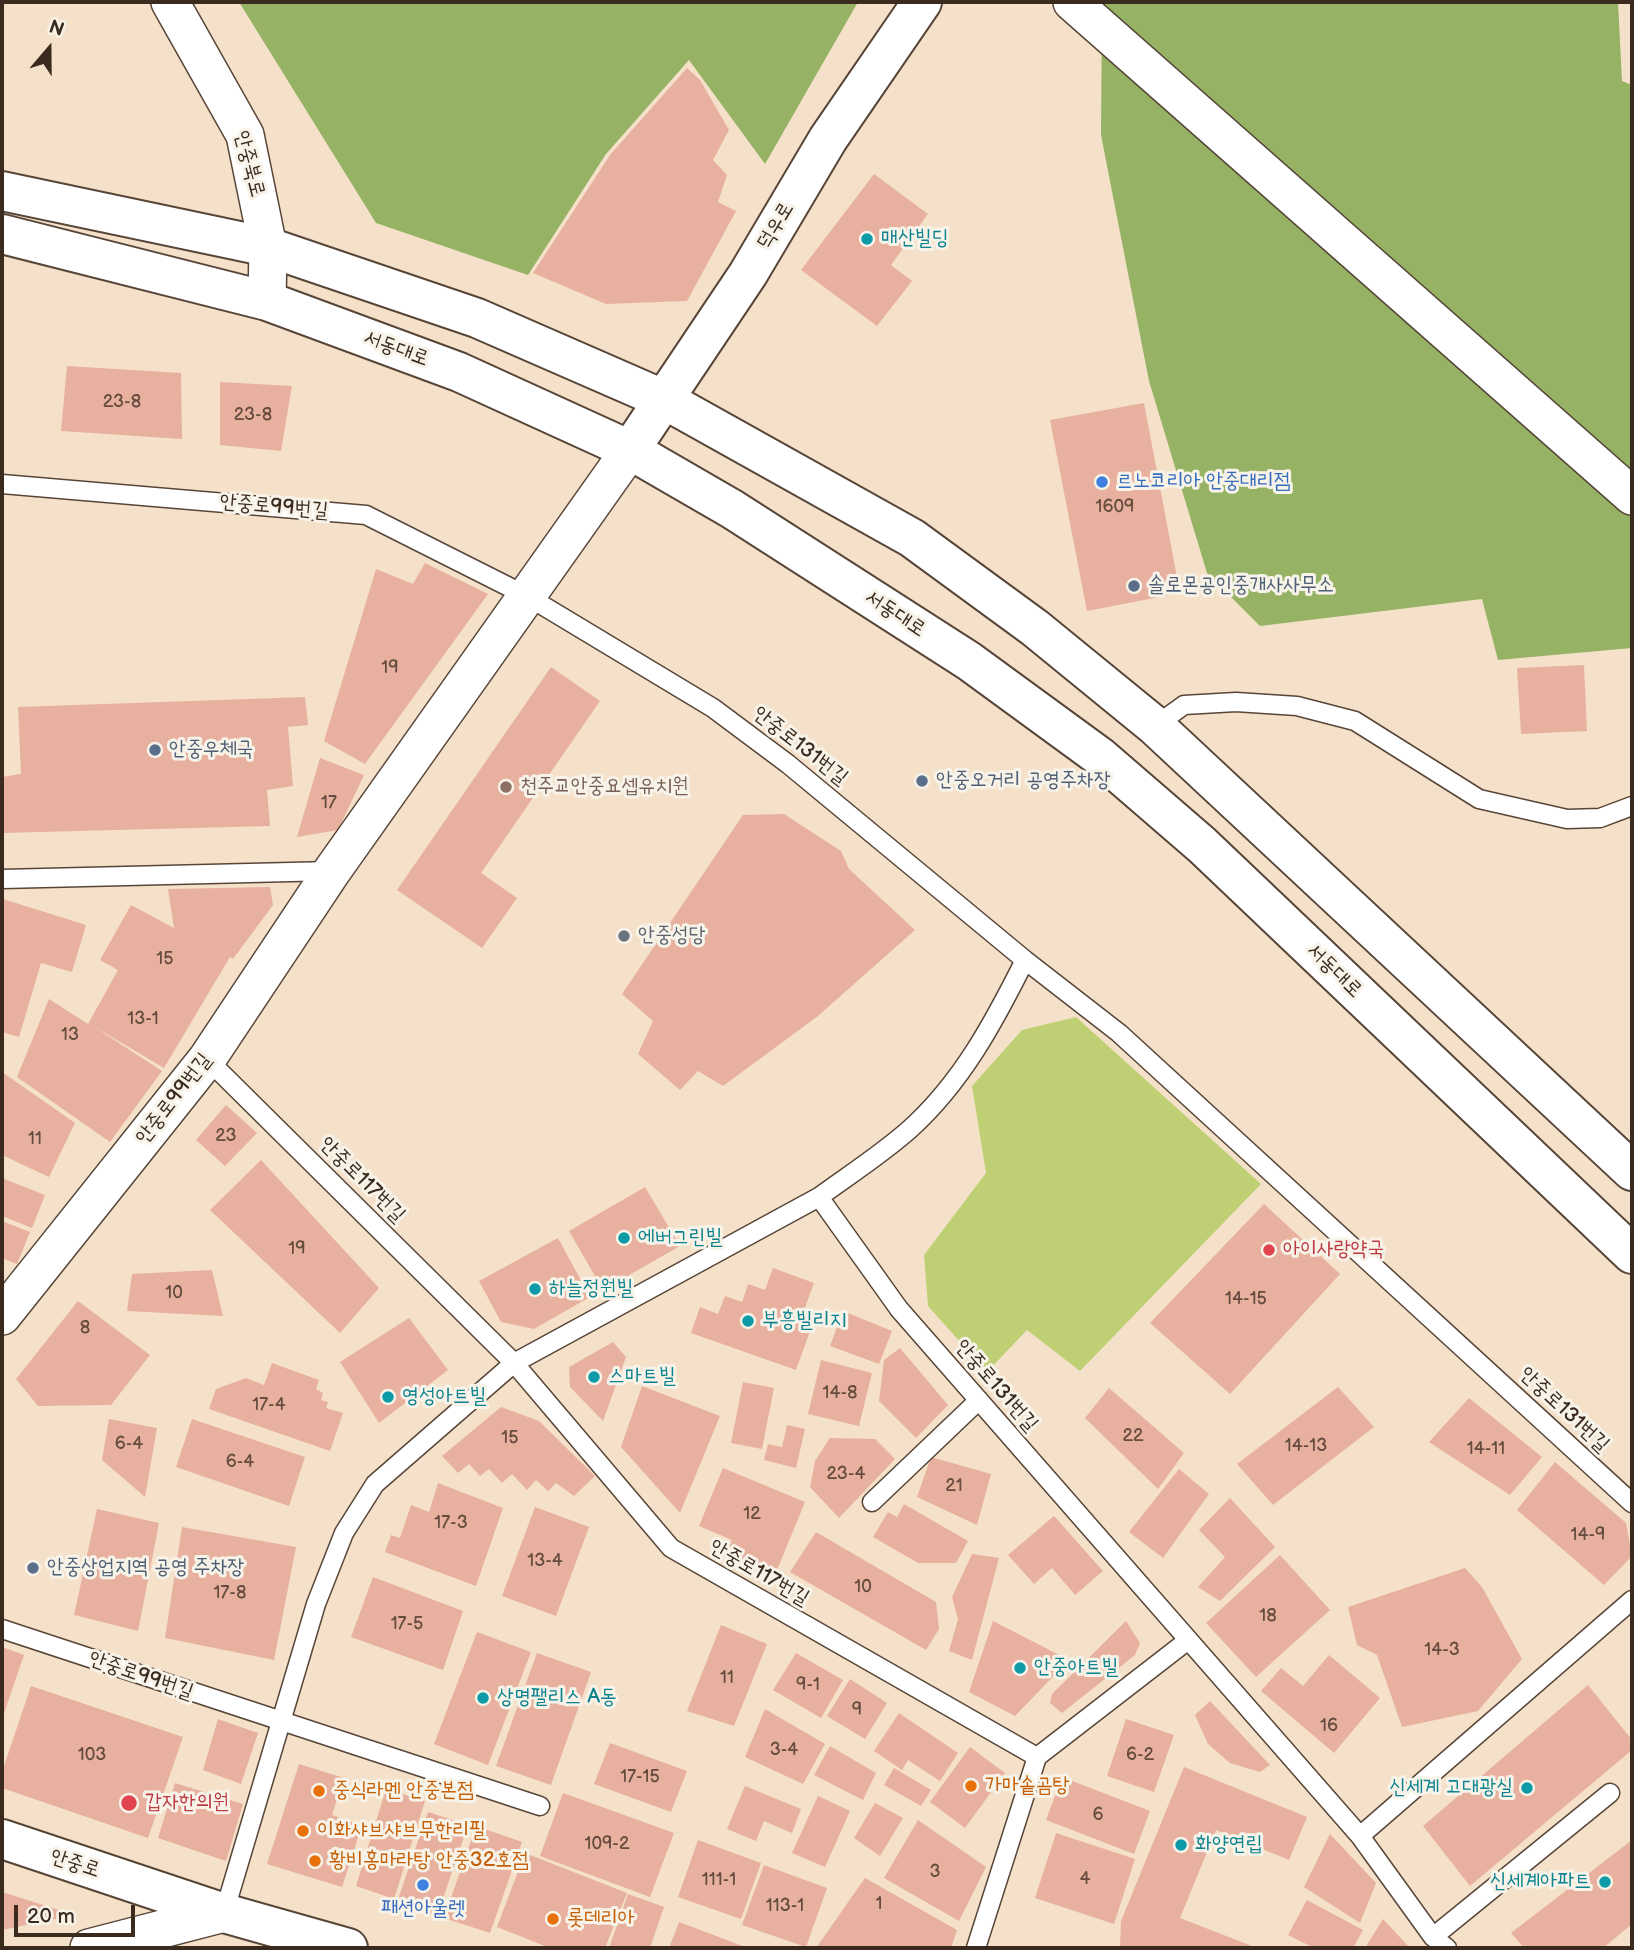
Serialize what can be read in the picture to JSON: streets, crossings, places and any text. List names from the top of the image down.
{
  "streets": {
    "main road": ["덕우로", "서동대로", "안중로"],
    "street": ["안중북로", "안중로99번길"],
    "lane": ["안중로131번길", "안중로117번길"]
  },
  "crossings": [
    ["안중북로", "서동대로"],
    ["덕우로", "서동대로"],
    ["덕우로", "안중로99번길"],
    ["서동대로", "안중로99번길"],
    ["안중로99번길", "안중로131번길"],
    ["안중로99번길", "안중로117번길"]
  ],
  "places": [
    "매산빌딩",
    "르노코리아 안중대리점",
    "솔로몬공인중개사사무소",
    "안중우체국",
    "안중오거리 공영주차장",
    "천주교안중요셉유치원",
    "안중성당",
    "에버그린빌",
    "아이사랑약국",
    "하늘정원빌",
    "부흥빌리지",
    "스마트빌",
    "영성아트빌",
    "안중상업지역 공영 주차장",
    "안중아트빌",
    "상명팰리스 A동",
    "가마솥곰탕",
    "신세계 고대광실",
    "중식라멘 안중본점",
    "갑자한의원",
    "이화샤브샤브무한리필",
    "화양연립",
    "황비홍마라탕 안중32호점",
    "신세계아파트",
    "패션아울렛",
    "롯데리아"
  ],
  "house_numbers": [
    "23-8",
    "23-8",
    "1609",
    "19",
    "17",
    "15",
    "13-1",
    "13",
    "23",
    "11",
    "19",
    "10",
    "14-15",
    "8",
    "14-8",
    "17-4",
    "22",
    "15",
    "6-4",
    "14-13",
    "14-11",
    "6-4",
    "23-4",
    "21",
    "12",
    "17-3",
    "14-9",
    "13-4",
    "10",
    "17-8",
    "18",
    "17-5",
    "14-3",
    "11",
    "9-1",
    "9",
    "16",
    "3-4",
    "103",
    "6-2",
    "17-15",
    "6",
    "109-2",
    "3",
    "4",
    "111-1",
    "1",
    "113-1"
  ],
  "scale_bar": "20 m",
  "north": "top"
}
